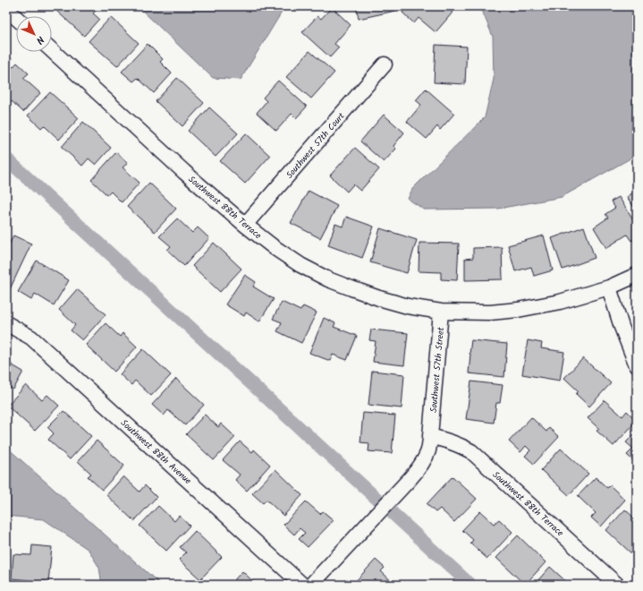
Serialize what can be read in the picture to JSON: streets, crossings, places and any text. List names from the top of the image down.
{
  "streets": {
    "street": [
      "Southwest 57th Court",
      "Southwest 88th Terrace",
      "Southwest 57th Street",
      "Southwest 88th Avenue"
    ]
  },
  "crossings": [
    ["Southwest 57th Court", "Southwest 88th Terrace"],
    ["Southwest 88th Terrace", "Southwest 57th Street"]
  ],
  "north": "bottom right"
}
